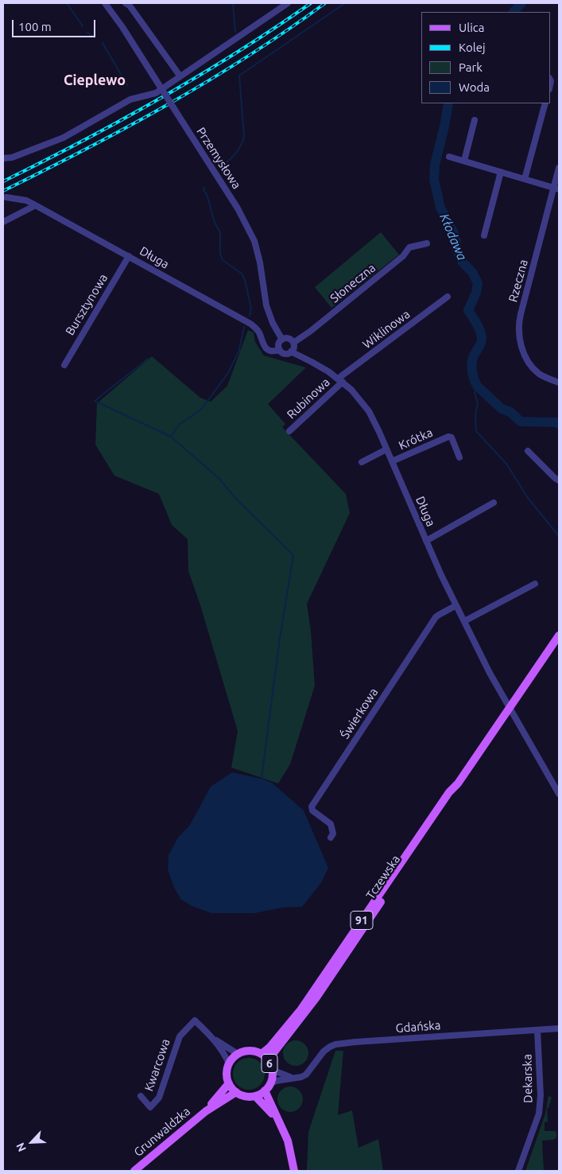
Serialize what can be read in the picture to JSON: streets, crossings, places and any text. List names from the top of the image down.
{
  "streets": {
    "main road": [
      "Tczewska",
      "91",
      "6",
      "Grunwaldzka"
    ],
    "street": [
      "Przemysłowa",
      "Długa",
      "Rzeczna",
      "Słoneczna",
      "Bursztynowa",
      "Wiklinowa",
      "Rubinowa",
      "Krótka",
      "Świerkowa",
      "Gdańska",
      "Kwarcowa",
      "Dekarska"
    ]
  },
  "crossings": [
    ["Przemysłowa", "Długa"],
    ["Przemysłowa", "Słoneczna"],
    ["Długa", "Słoneczna"],
    ["Długa", "Bursztynowa"],
    ["Długa", "Wiklinowa"],
    ["Długa", "Rubinowa"],
    ["Długa", "Krótka"],
    ["Długa", "Świerkowa"],
    ["Długa", "Tczewska"],
    ["Wiklinowa", "Rubinowa"],
    ["Tczewska", "Gdańska"],
    ["Tczewska", "6"],
    ["Tczewska", "Kwarcowa"],
    ["Tczewska", "Grunwaldzka"],
    ["Gdańska", "6"],
    ["Gdańska", "Kwarcowa"],
    ["Gdańska", "Dekarska"],
    ["Gdańska", "Grunwaldzka"],
    ["6", "Kwarcowa"],
    ["6", "Grunwaldzka"],
    ["Kwarcowa", "Grunwaldzka"]
  ],
  "districts": ["Cieplewo"],
  "water": ["Kłodawa"],
  "legend": [
    "Ulica",
    "Kolej",
    "Park",
    "Woda"
  ],
  "scale_bar": "100 m",
  "north": "bottom left"
}
